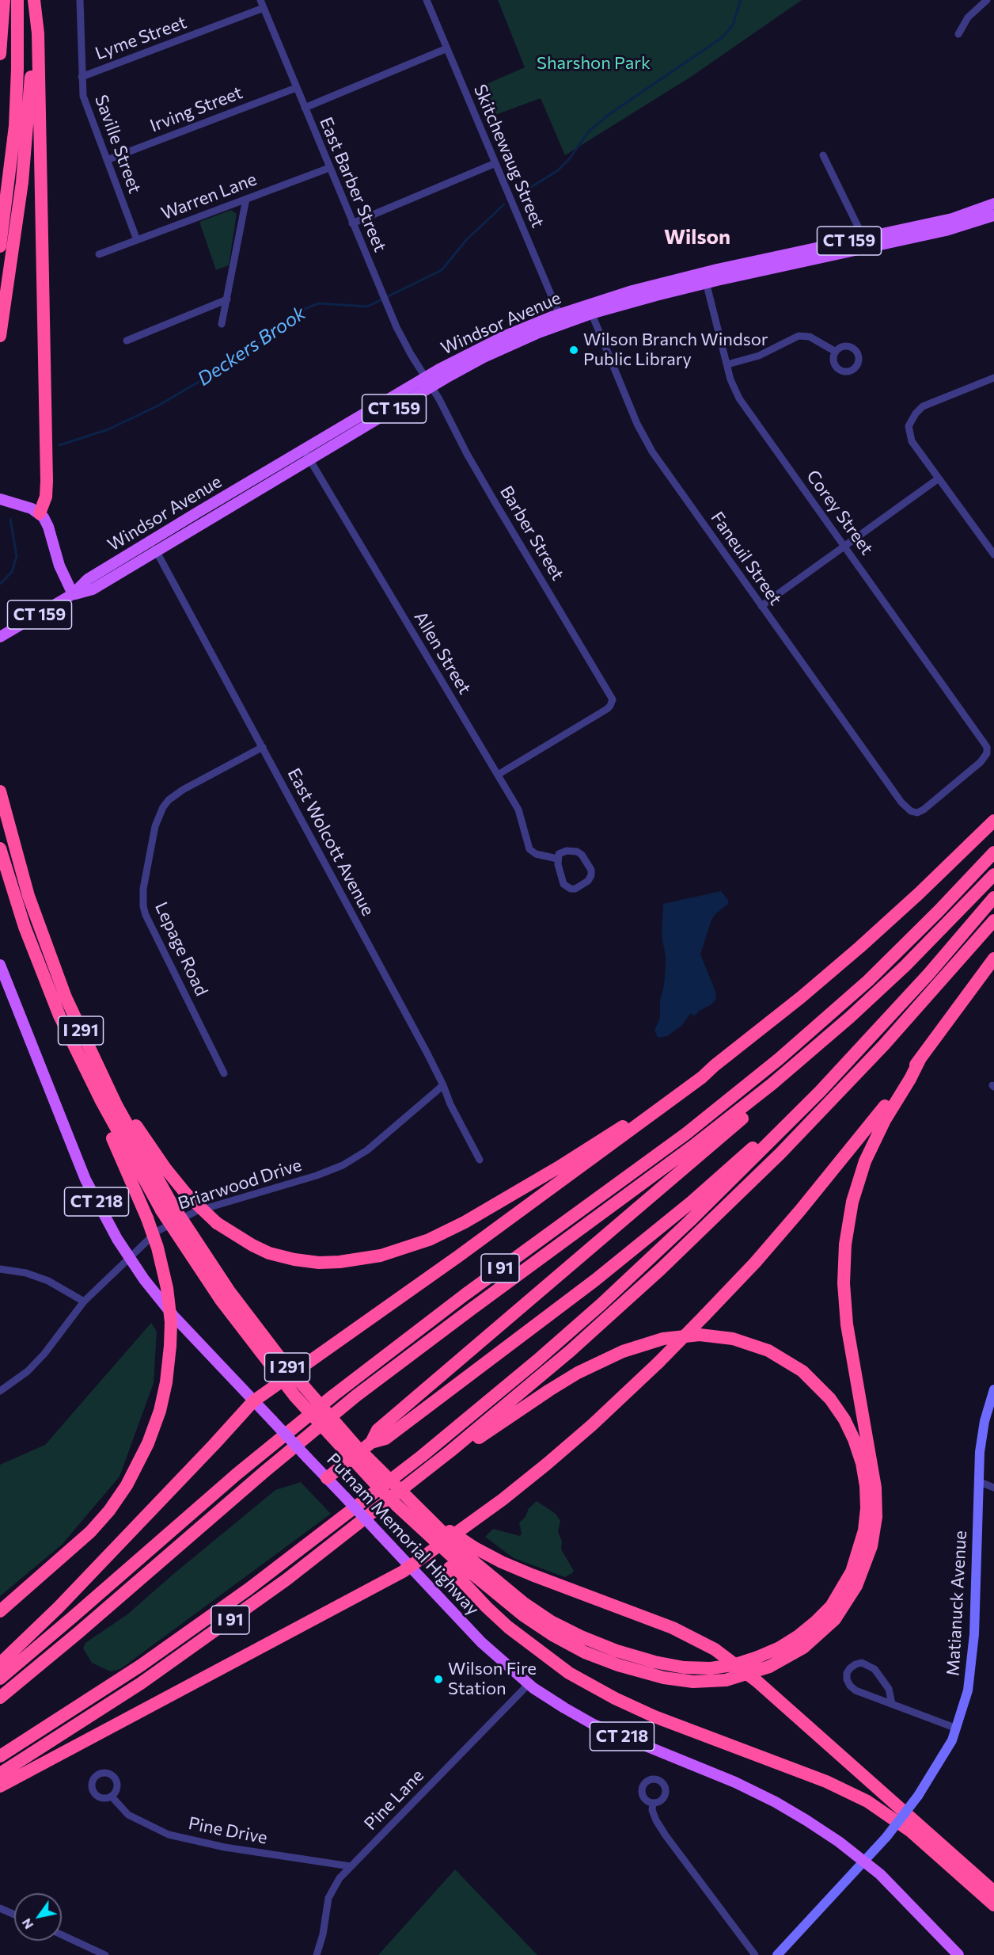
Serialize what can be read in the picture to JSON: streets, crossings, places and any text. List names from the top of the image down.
{
  "streets": {
    "highway": ["I 291", "I 91"],
    "main road": [
      "CT 159",
      "Windsor Avenue",
      "CT 218",
      "Putnam Memorial Highway"
    ],
    "street": [
      "Lyme Street",
      "Irving Street",
      "Saville Street",
      "Skitchewaug Street",
      "East Barber Street",
      "Warren Lane",
      "Corey Street",
      "Barber Street",
      "Faneuil Street",
      "Allen Street",
      "East Wolcott Avenue",
      "Lepage Road",
      "Briarwood Drive",
      "Matianuck Avenue",
      "Pine Lane",
      "Pine Drive"
    ]
  },
  "crossings": [
    ["Lyme Street", "Saville Street"],
    ["Lyme Street", "East Barber Street"],
    ["Irving Street", "Saville Street"],
    ["Irving Street", "East Barber Street"],
    ["Saville Street", "Warren Lane"],
    ["Skitchewaug Street", "Windsor Avenue"],
    ["East Barber Street", "Warren Lane"],
    ["East Barber Street", "Windsor Avenue"],
    ["East Barber Street", "Barber Street"],
    ["Windsor Avenue", "Corey Street"],
    ["Windsor Avenue", "Barber Street"],
    ["Windsor Avenue", "Faneuil Street"],
    ["Windsor Avenue", "Allen Street"],
    ["Windsor Avenue", "East Wolcott Avenue"],
    ["Corey Street", "Faneuil Street"],
    ["Barber Street", "Allen Street"],
    ["East Wolcott Avenue", "Lepage Road"],
    ["East Wolcott Avenue", "Briarwood Drive"],
    ["Briarwood Drive", "Putnam Memorial Highway"],
    ["Putnam Memorial Highway", "Matianuck Avenue"],
    ["Putnam Memorial Highway", "Pine Lane"],
    ["Pine Lane", "Pine Drive"]
  ],
  "districts": ["Wilson"],
  "water": ["Deckers Brook"],
  "parks": ["Sharshon Park"],
  "places": ["Wilson Branch Windsor Public Library", "Wilson Fire Station"],
  "north": "bottom left"
}
